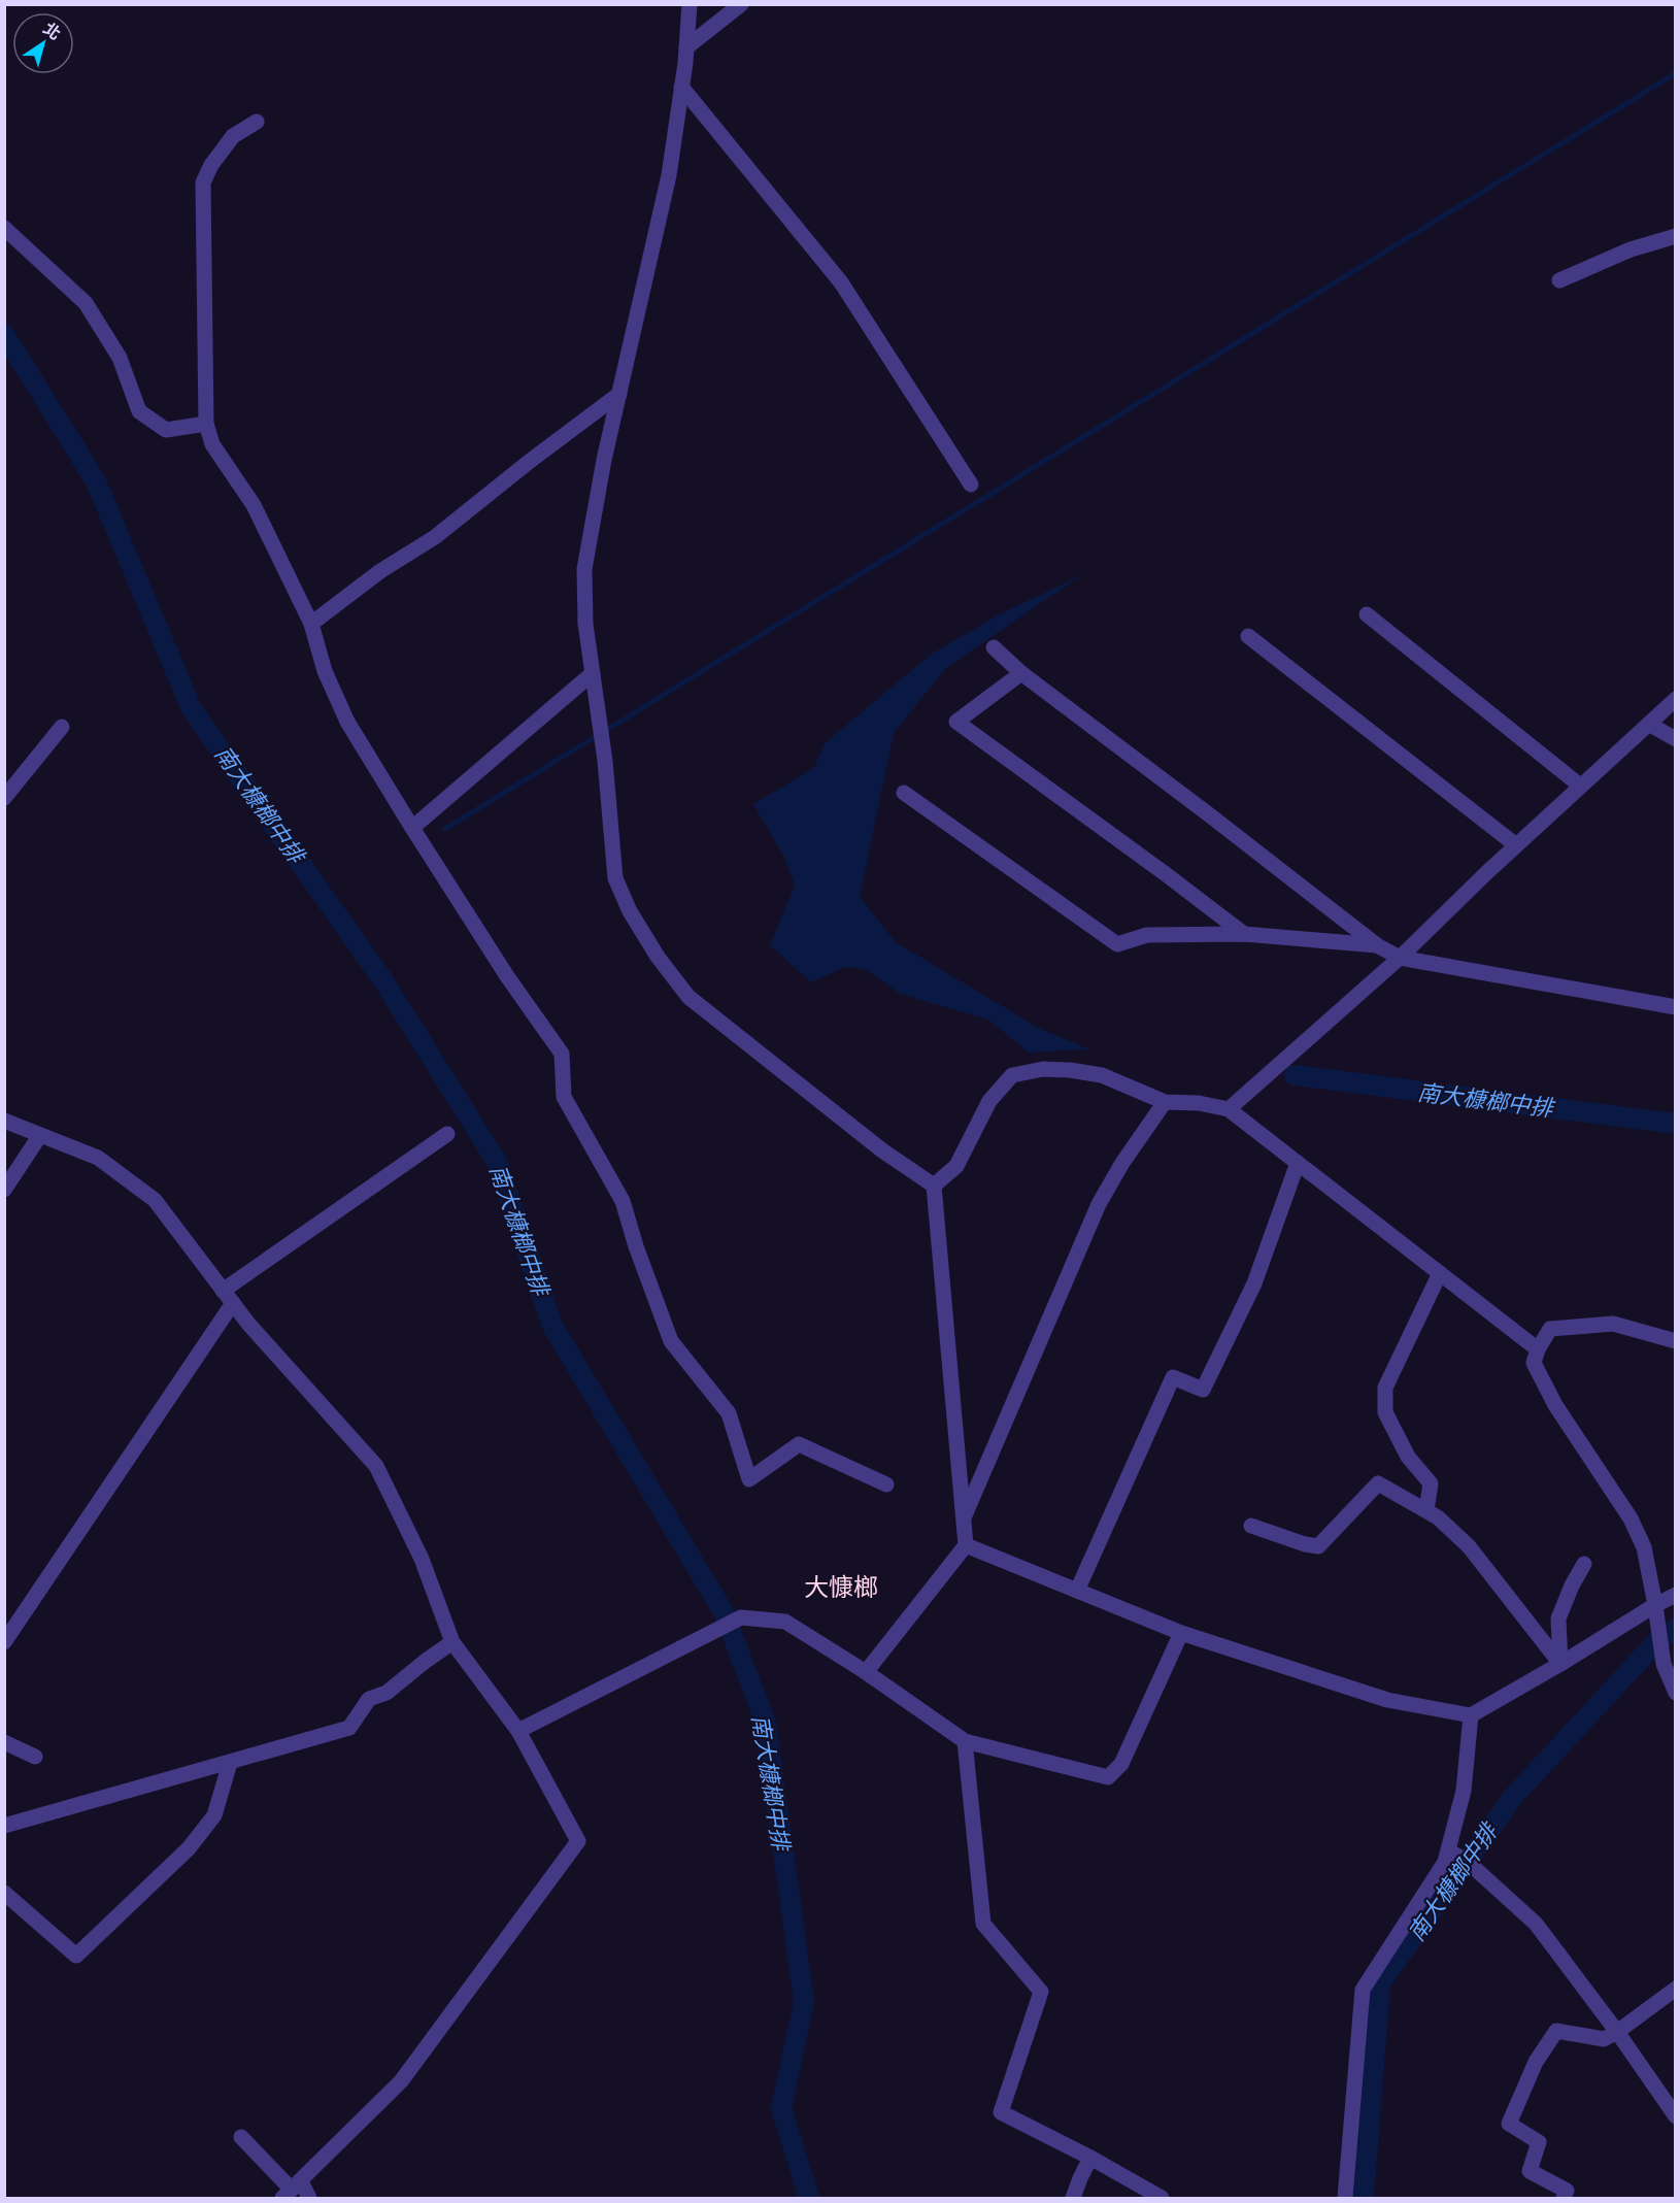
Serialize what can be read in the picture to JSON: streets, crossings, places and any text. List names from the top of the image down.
{
  "districts": ["大慷榔"],
  "water": ["南大槺榔中排"],
  "north": "top right"
}
